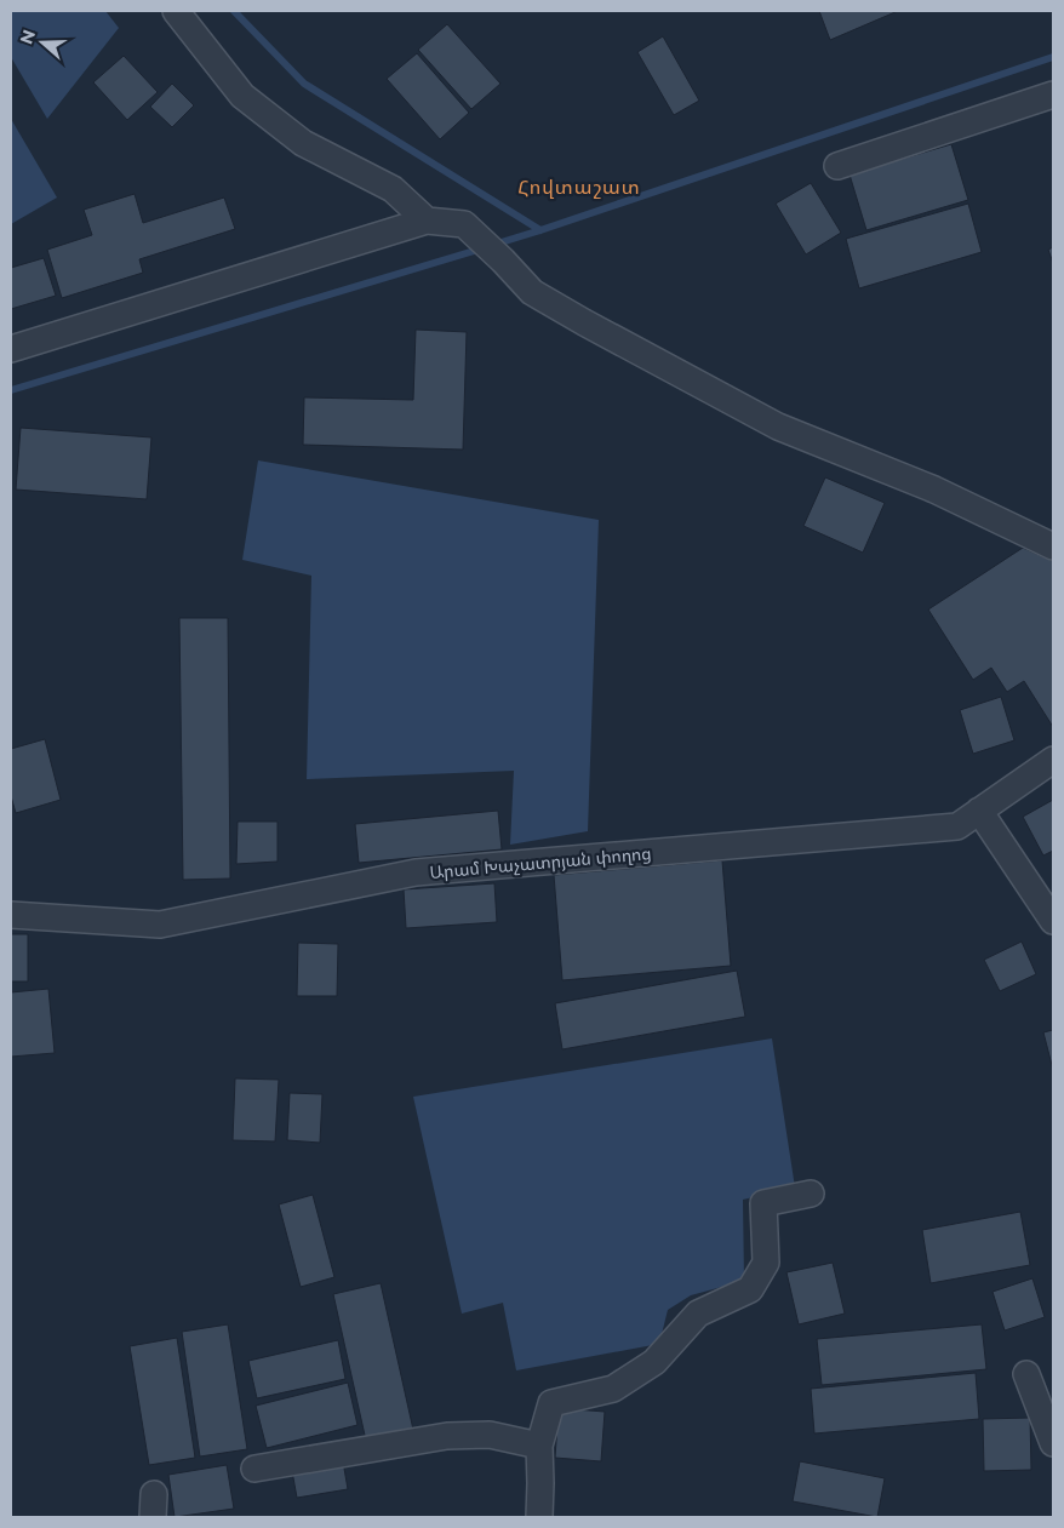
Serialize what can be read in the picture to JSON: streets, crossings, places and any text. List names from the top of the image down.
{
  "streets": {
    "street": ["Արամ Խաչատրյան փողոց"]
  },
  "districts": ["Հովտաշատ"],
  "north": "left"
}
